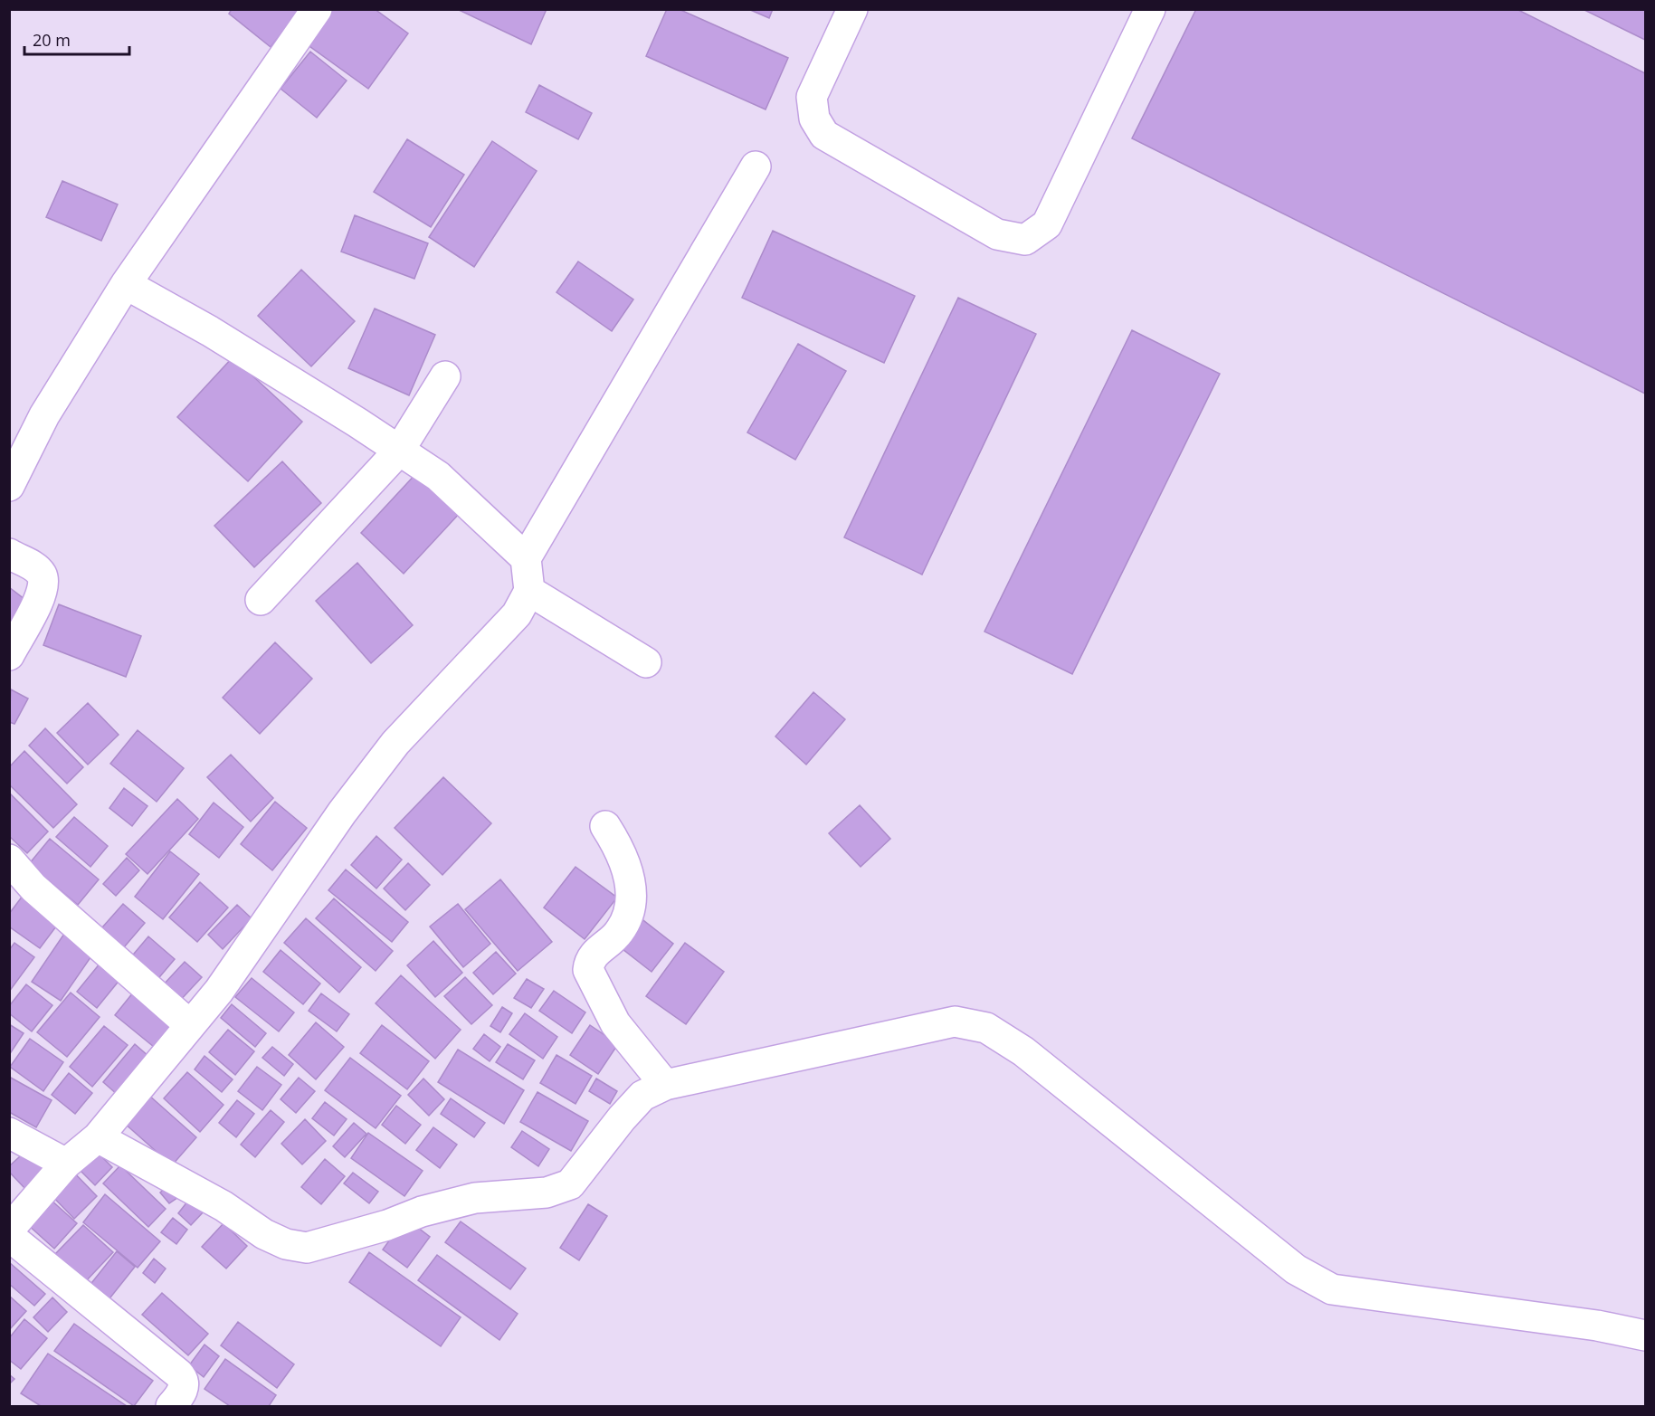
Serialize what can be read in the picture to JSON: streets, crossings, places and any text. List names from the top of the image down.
{
  "scale_bar": "20 m"
}
